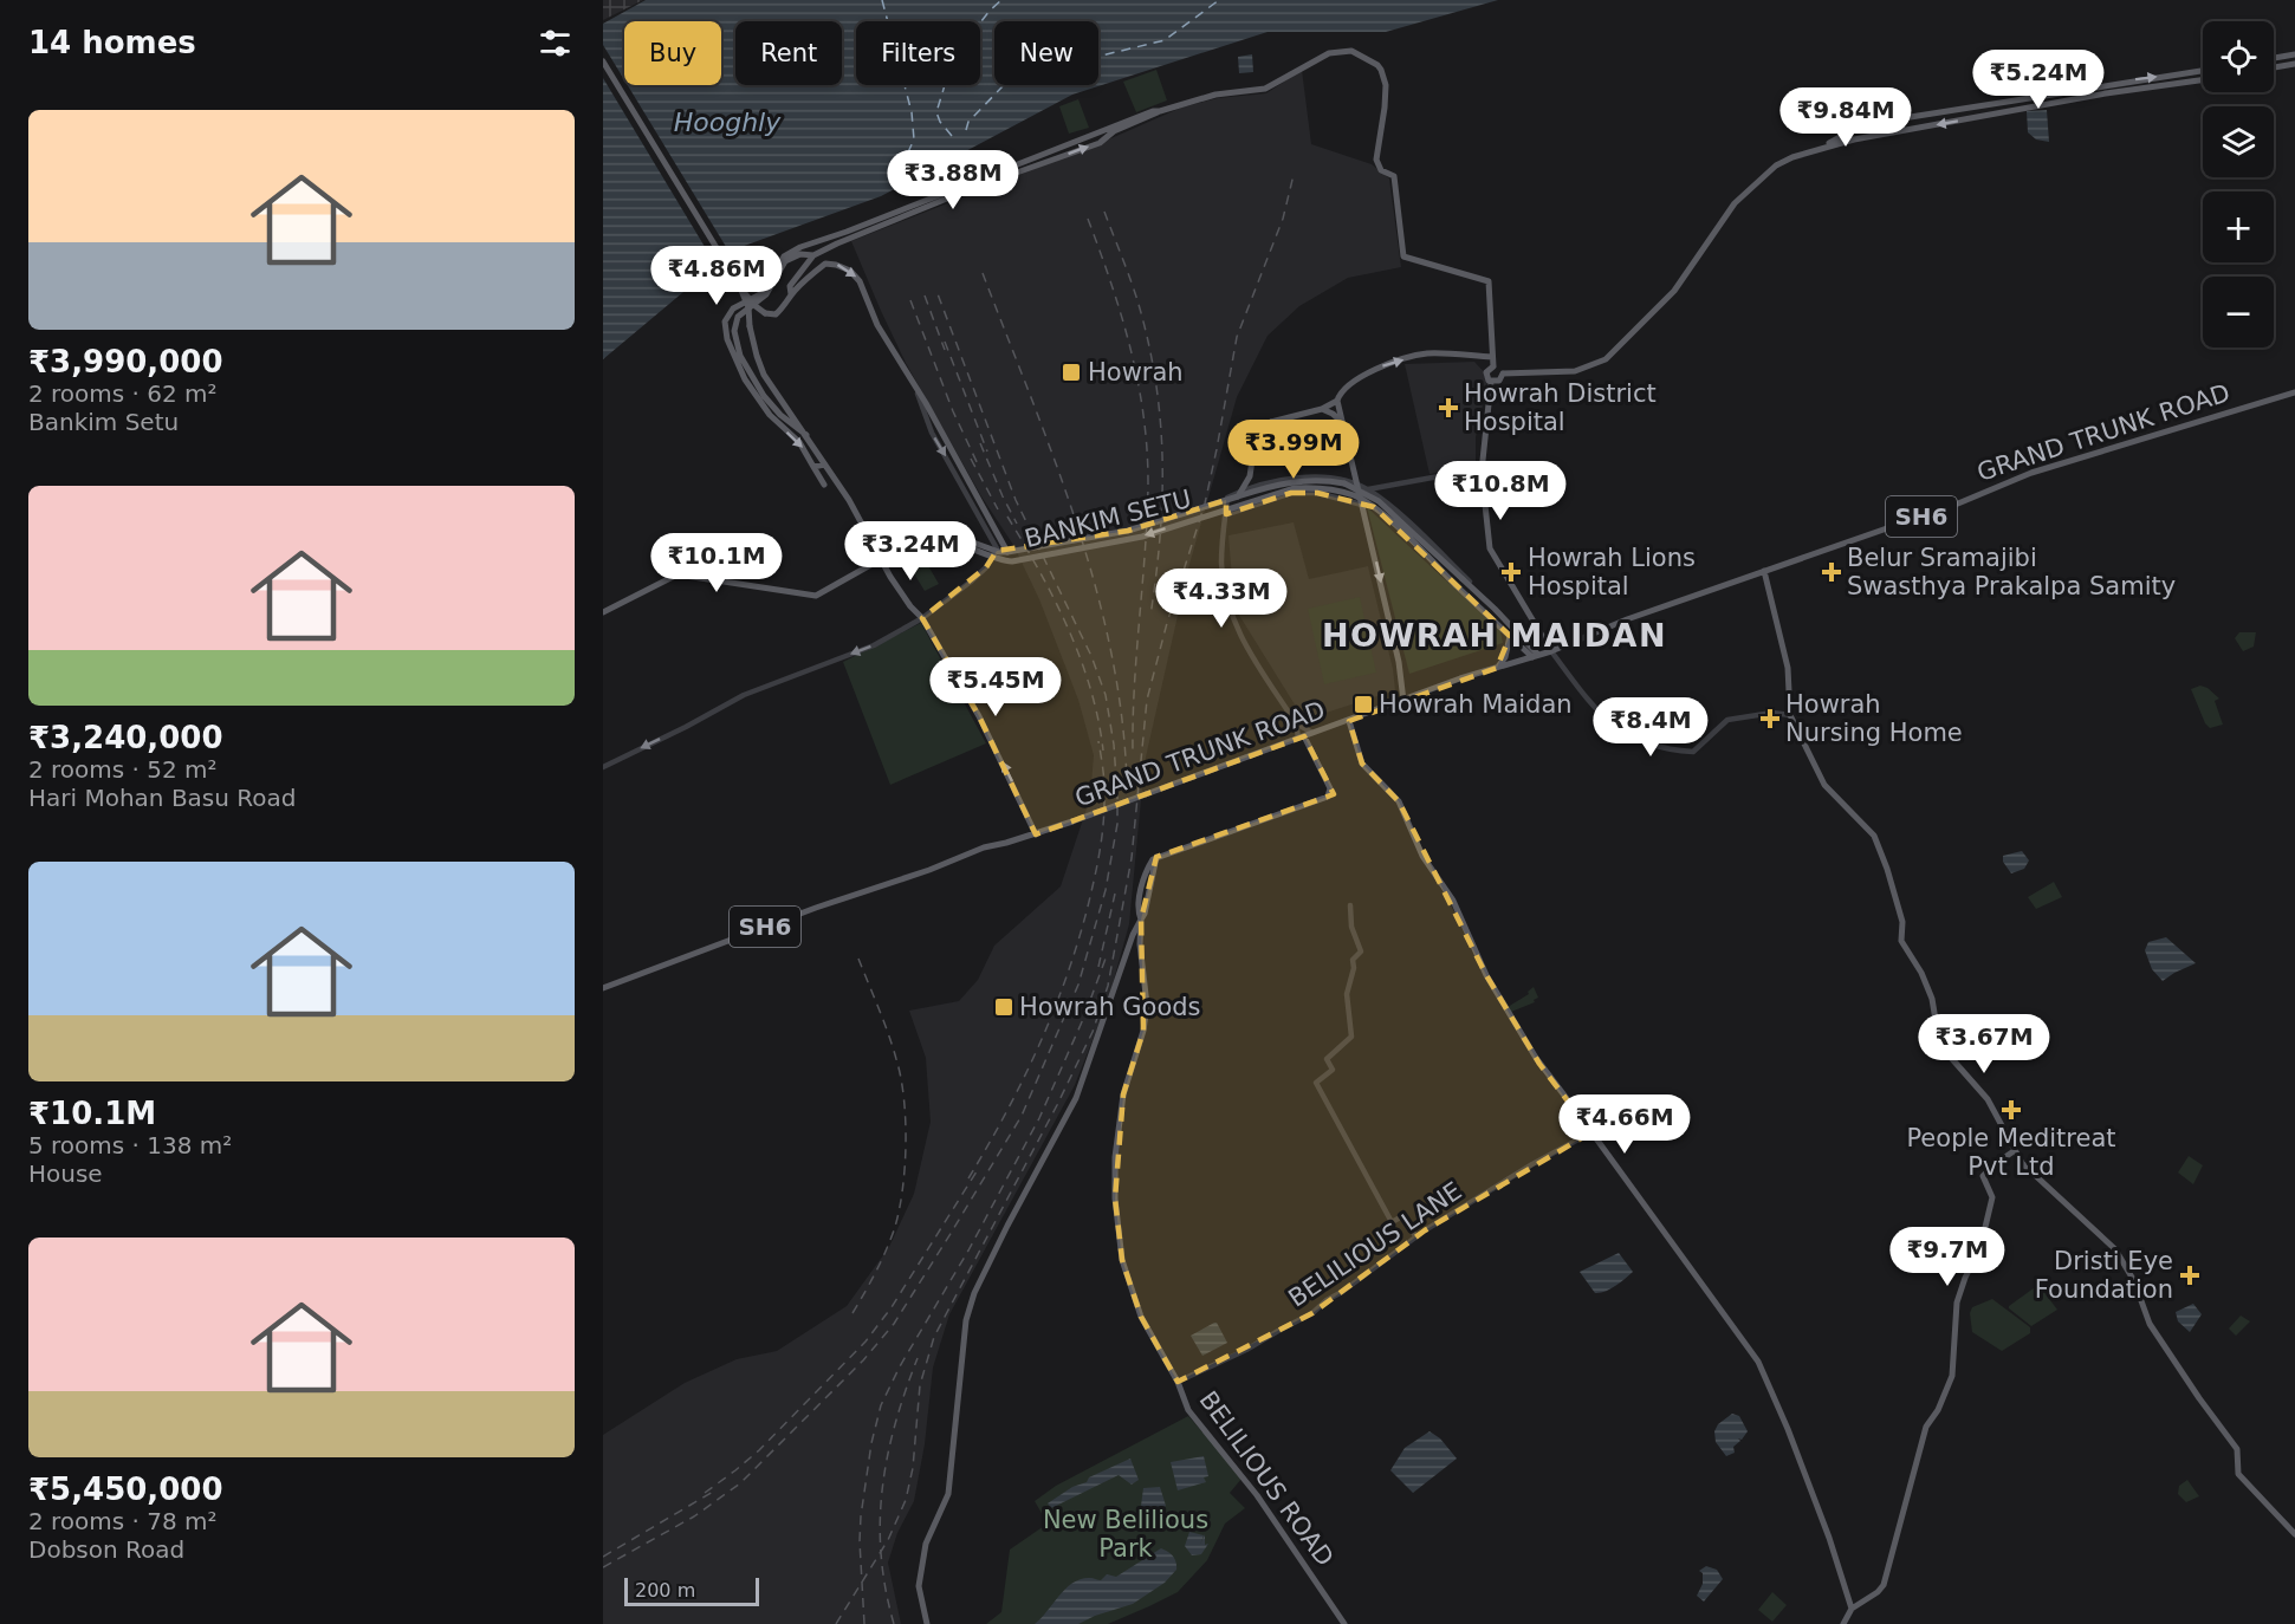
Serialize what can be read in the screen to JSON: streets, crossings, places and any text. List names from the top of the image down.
{
  "streets": {
    "main road": [
      "GRAND TRUNK ROAD",
      "SH6",
      "BANKIM SETU",
      "BELILIOUS ROAD"
    ],
    "street": ["BELILIOUS LANE"]
  },
  "crossings": [
    ["GRAND TRUNK ROAD", "BANKIM SETU"],
    ["GRAND TRUNK ROAD", "BELILIOUS ROAD"],
    ["BELILIOUS LANE", "BELILIOUS ROAD"]
  ],
  "districts": ["HOWRAH MAIDAN"],
  "water": ["Hooghly"],
  "parks": ["New Belilious Park"],
  "places": {
    "transit": ["Howrah", "Howrah Maidan", "Howrah Goods"],
    "health": [
      "Howrah District Hospital",
      "Howrah Lions Hospital",
      "Belur Sramajibi Swasthya Prakalpa Samity",
      "Howrah Nursing Home",
      "People Meditreat Pvt Ltd",
      "Dristi Eye Foundation"
    ]
  },
  "scale_bar": "200 m",
  "page": {
    "heading": "14 homes",
    "map_buttons": ["+", "−"],
    "chip": [
      "Buy",
      "Rent",
      "Filters",
      "New"
    ],
    "price": [
      "₹5.24M",
      "₹9.84M",
      "₹3.88M",
      "₹4.86M",
      "₹3.99M",
      "₹10.8M",
      "₹3.24M",
      "₹10.1M",
      "₹4.33M",
      "₹5.45M",
      "₹8.4M",
      "₹3.67M",
      "₹4.66M",
      "₹9.7M"
    ],
    "list": [
      {
        "name": "₹3,990,000",
        "note": "2 rooms · 62 m² · Bankim Setu"
      },
      {
        "name": "₹3,240,000",
        "note": "2 rooms · 52 m² · Hari Mohan Basu Road"
      },
      {
        "name": "₹10.1M",
        "note": "5 rooms · 138 m² · House"
      },
      {
        "name": "₹5,450,000",
        "note": "2 rooms · 78 m² · Dobson Road"
      }
    ],
    "scale": "200 m"
  }
}
